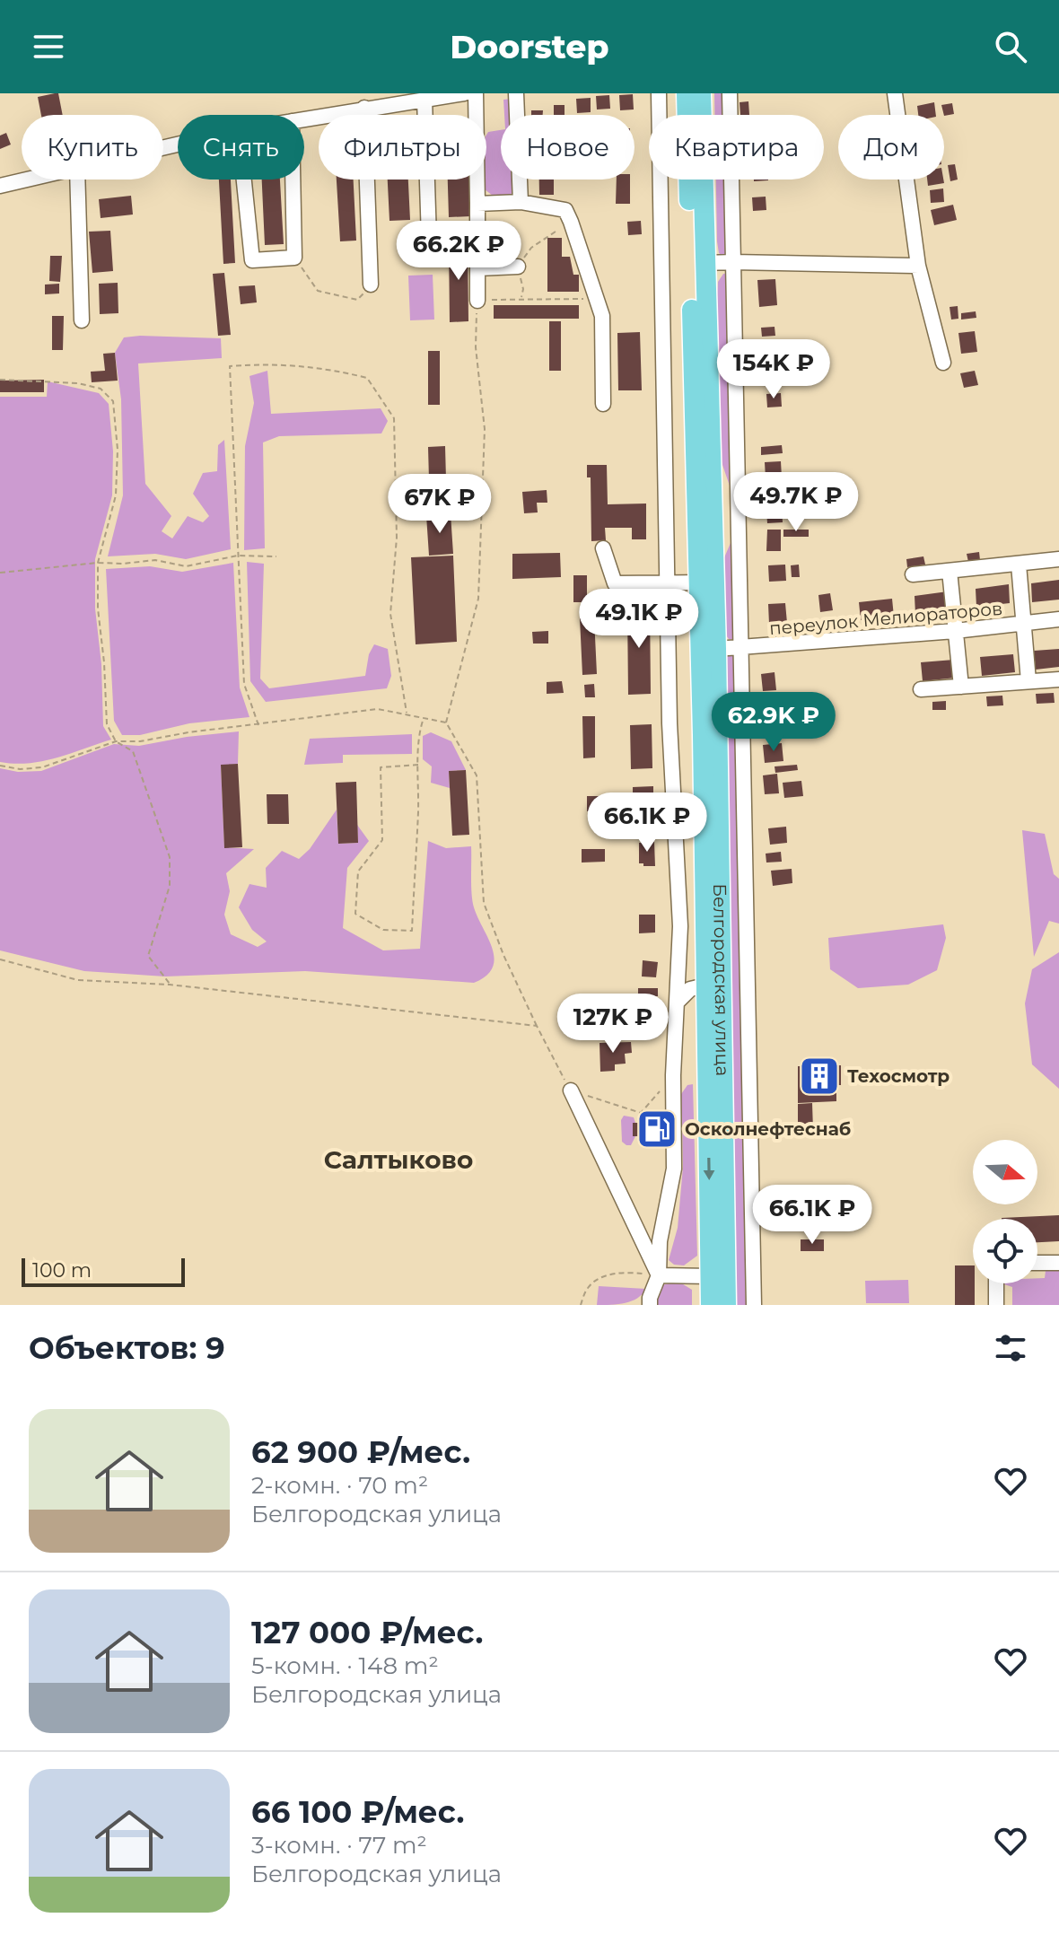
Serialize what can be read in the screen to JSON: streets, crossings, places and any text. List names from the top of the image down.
{
  "streets": {
    "main road": ["Белгородская улица"],
    "street": ["переулок Мелиораторов"]
  },
  "crossings": [
    ["переулок Мелиораторов", "Белгородская улица"]
  ],
  "districts": ["Салтыково"],
  "places": {
    "building": ["Техосмотр"],
    "fuel station": ["Осколнефтеснаб"]
  },
  "scale_bar": "100 m",
  "north": "right",
  "page": {
    "header": "Doorstep",
    "chip": [
      "Купить",
      "Снять",
      "Фильтры",
      "Новое",
      "Квартира",
      "Дом"
    ],
    "price": [
      "66.2K ₽",
      "154K ₽",
      "49.7K ₽",
      "67K ₽",
      "49.1K ₽",
      "62.9K ₽",
      "66.1K ₽",
      "127K ₽",
      "66.1K ₽"
    ],
    "scale": "100 m",
    "heading": "Объектов: 9",
    "list": [
      {
        "name": "62 900 ₽/мес.",
        "note": "2-комн. · 70 m² · Белгородская улица"
      },
      {
        "name": "127 000 ₽/мес.",
        "note": "5-комн. · 148 m² · Белгородская улица"
      },
      {
        "name": "66 100 ₽/мес.",
        "note": "3-комн. · 77 m² · Белгородская улица"
      }
    ]
  }
}
